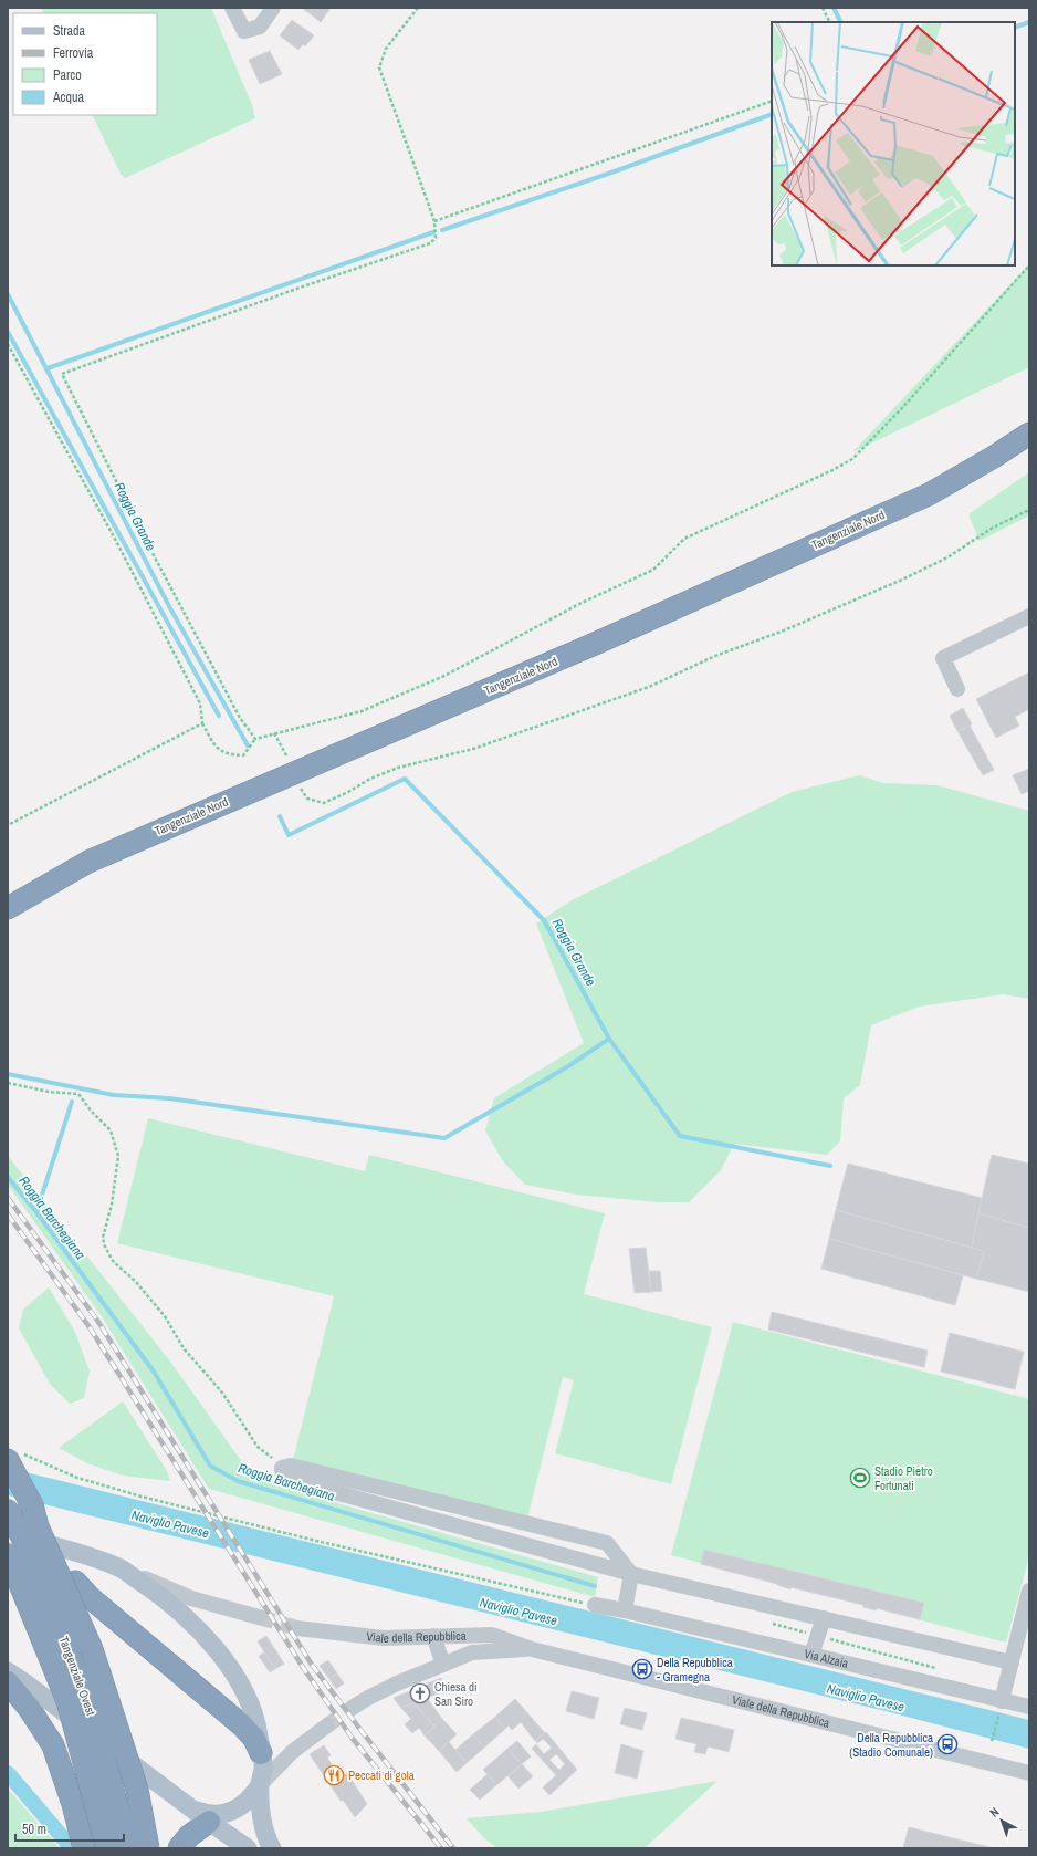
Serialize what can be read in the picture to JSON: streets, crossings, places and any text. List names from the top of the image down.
{
  "streets": {
    "highway": ["Tangenziale Nord", "Tangenziale Ovest"],
    "street": ["Viale della Repubblica", "Via Alzaia"]
  },
  "water": ["Roggia Grande", "Roggia Barchegiana", "Naviglio Pavese"],
  "places": {
    "sports": ["Stadio Pietro Fortunati"],
    "bus stop": ["Della Repubblica - Gramegna", "Della Repubblica (Stadio Comunale)"],
    "church": ["Chiesa di San Siro"],
    "restaurant": ["Peccati di gola"]
  },
  "legend": [
    "Strada",
    "Ferrovia",
    "Parco",
    "Acqua"
  ],
  "scale_bar": "50 m",
  "north": "top left"
}
